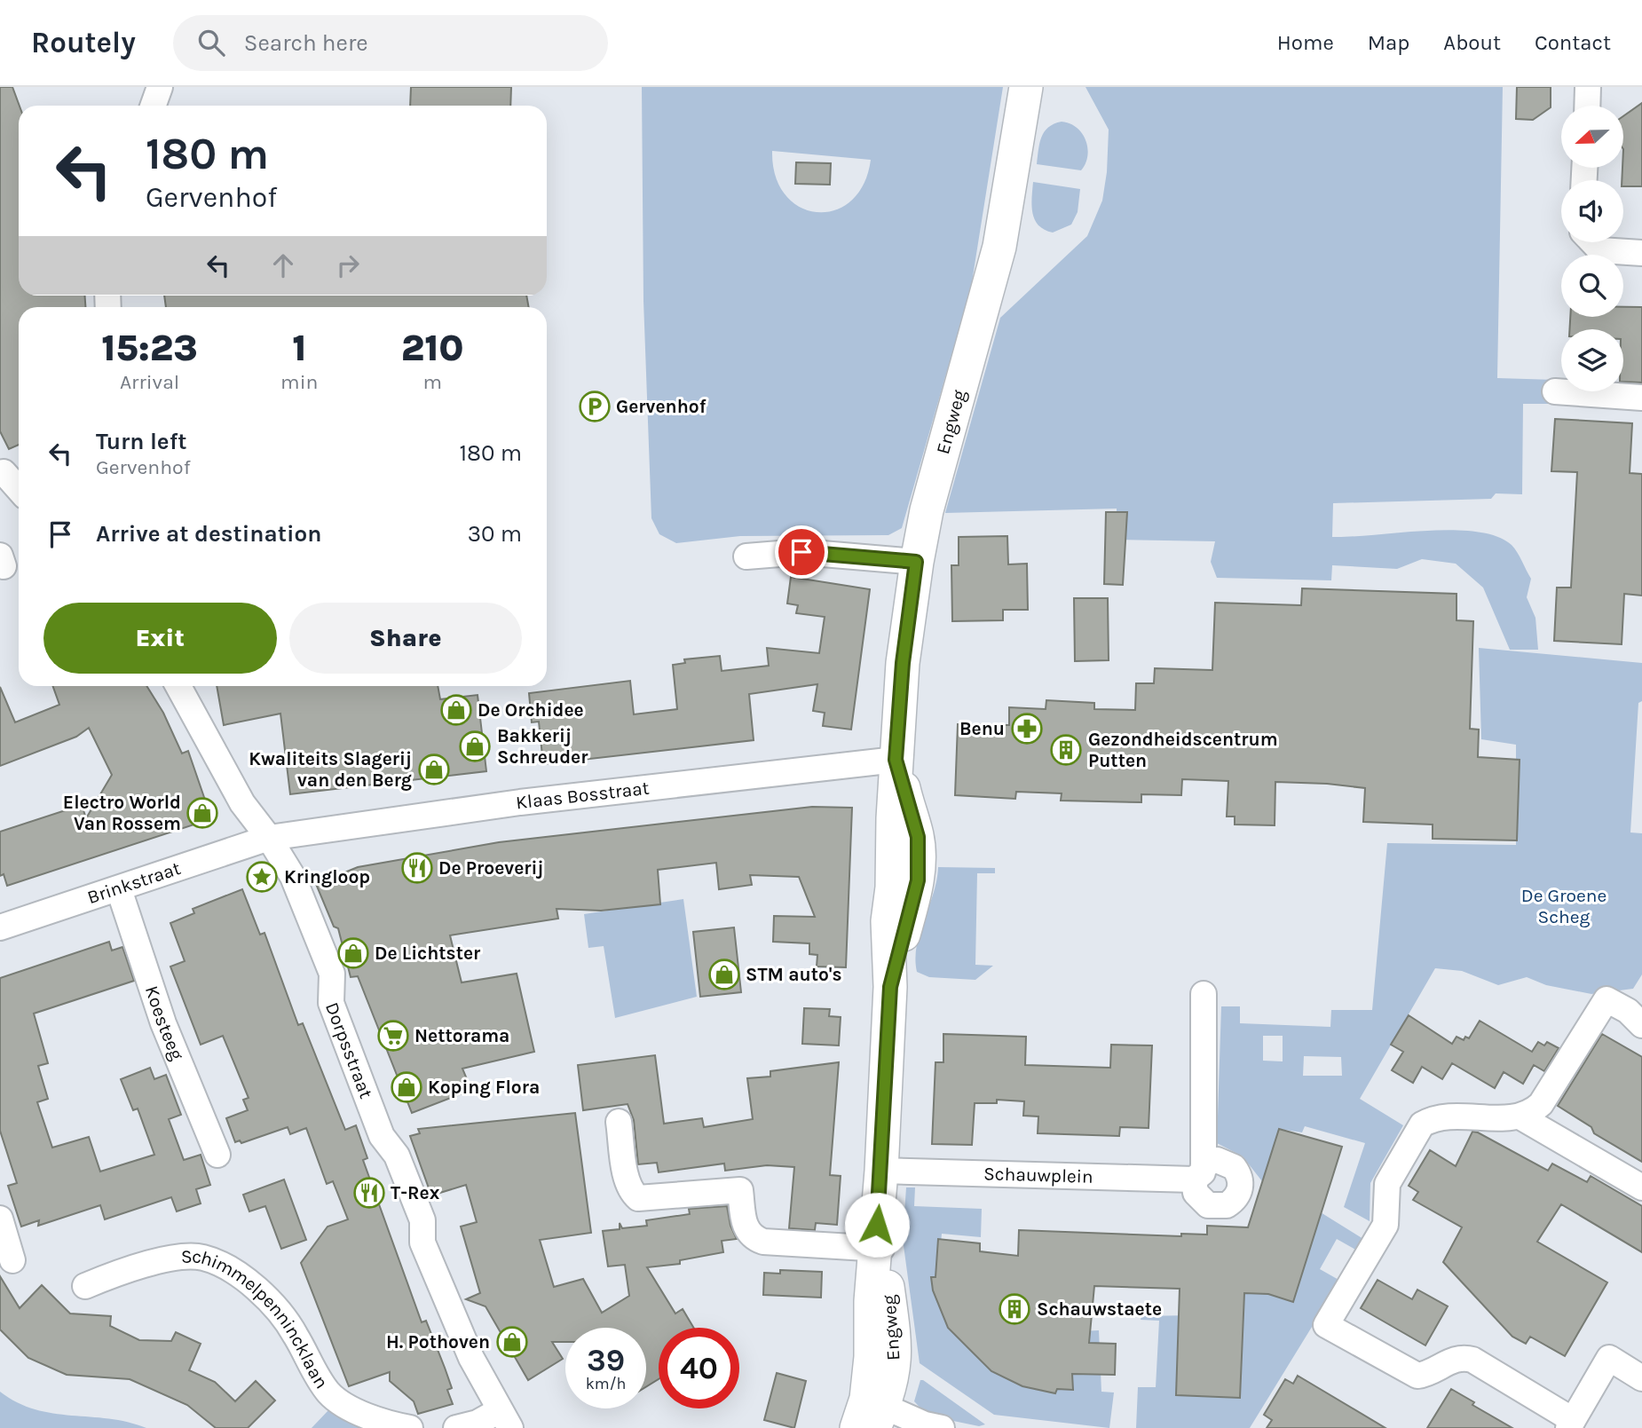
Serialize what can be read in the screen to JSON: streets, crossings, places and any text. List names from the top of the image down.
{
  "streets": {
    "street": [
      "Engweg",
      "Klaas Bosstraat",
      "Brinkstraat",
      "Koesteeg",
      "Dorpsstraat",
      "Schauwplein",
      "Schimmelpennincklaan"
    ]
  },
  "crossings": [
    ["Engweg", "Klaas Bosstraat"],
    ["Engweg", "Schauwplein"],
    ["Klaas Bosstraat", "Brinkstraat"],
    ["Klaas Bosstraat", "Dorpsstraat"],
    ["Brinkstraat", "Koesteeg"],
    ["Brinkstraat", "Dorpsstraat"]
  ],
  "parks": ["De Groene Scheg"],
  "places": {
    "parking": ["Gervenhof"],
    "shop": [
      "De Orchidee",
      "Bakkerij Schreuder",
      "Kwaliteits Slagerij van den Berg",
      "Electro World Van Rossem",
      "De Lichtster",
      "STM auto's",
      "Koping Flora",
      "H. Pothoven"
    ],
    "pharmacy": ["Benu"],
    "building": ["Gezondheidscentrum Putten", "Schauwstaete"],
    "restaurant": ["De Proeverij", "T-Rex"],
    "place": ["Kringloop"],
    "supermarket": ["Nettorama"]
  },
  "north": "left",
  "page": {
    "header": "Routely",
    "search": "Search here",
    "nav": [
      "Home",
      "Map",
      "About",
      "Contact"
    ],
    "turn": ["180 m", "Gervenhof"],
    "eta": [
      "15:23",
      "Arrival",
      "1",
      "min",
      "210",
      "m"
    ],
    "list": [
      {
        "name": "Turn left",
        "note": "Gervenhof",
        "value": "180 m"
      },
      {
        "name": "Arrive at destination",
        "value": "30 m"
      }
    ],
    "buttons": ["Exit", "Share"],
    "speed": "39 km/h",
    "limit": "40"
  }
}
